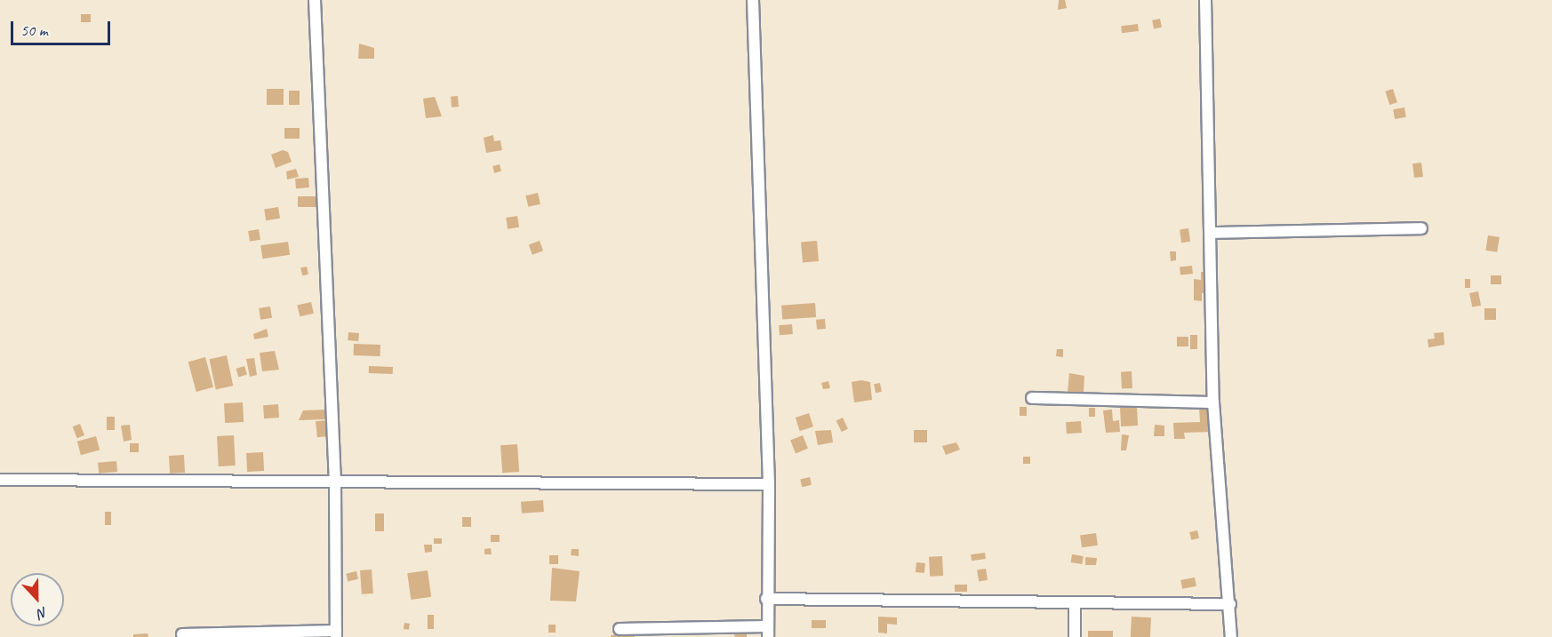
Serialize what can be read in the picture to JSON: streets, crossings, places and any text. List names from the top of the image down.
{
  "scale_bar": "50 m",
  "north": "bottom"
}
